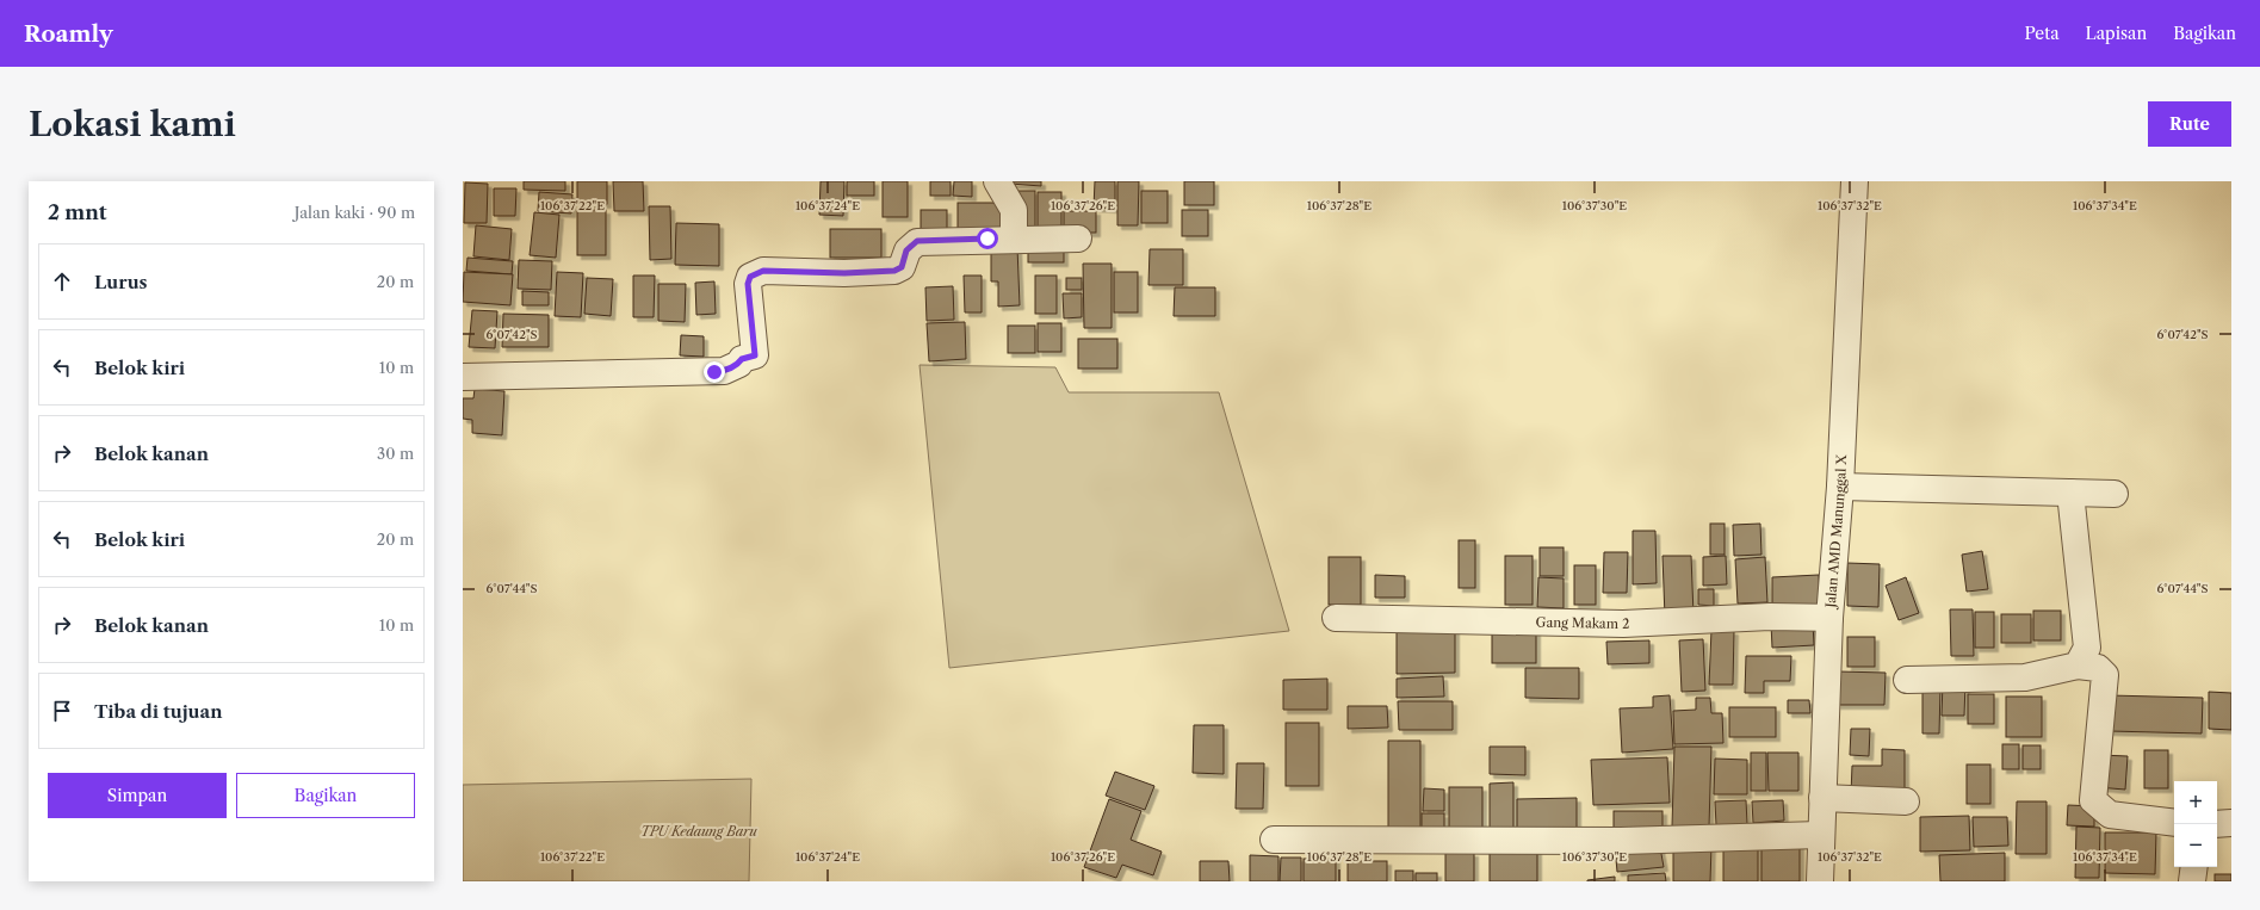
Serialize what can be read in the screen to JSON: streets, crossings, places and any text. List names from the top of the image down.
{
  "streets": {
    "street": ["Jalan AMD Manunggal X", "Gang Makam 2"]
  },
  "crossings": [
    ["Jalan AMD Manunggal X", "Gang Makam 2"]
  ],
  "parks": ["TPU Kedaung Baru"],
  "page": {
    "header": "Roamly",
    "nav": ["Peta", "Lapisan", "Bagikan"],
    "buttons": [
      "Rute",
      ["Simpan", "Bagikan"]
    ],
    "title": "Lokasi kami",
    "heading": ["2 mnt", "Jalan kaki · 90 m"],
    "list": [
      ["Lurus", "20 m"],
      ["Belok kiri", "10 m"],
      ["Belok kanan", "30 m"],
      ["Belok kiri", "20 m"],
      ["Belok kanan", "10 m"],
      "Tiba di tujuan"
    ],
    "map_buttons": ["+", "−"]
  },
  "coordinates": [
    "106°37'22\"E",
    "106°37'24\"E",
    "106°37'26\"E",
    "106°37'28\"E",
    "106°37'30\"E",
    "106°37'32\"E",
    "106°37'34\"E",
    "6°07'42\"S",
    "6°07'44\"S"
  ]
}
